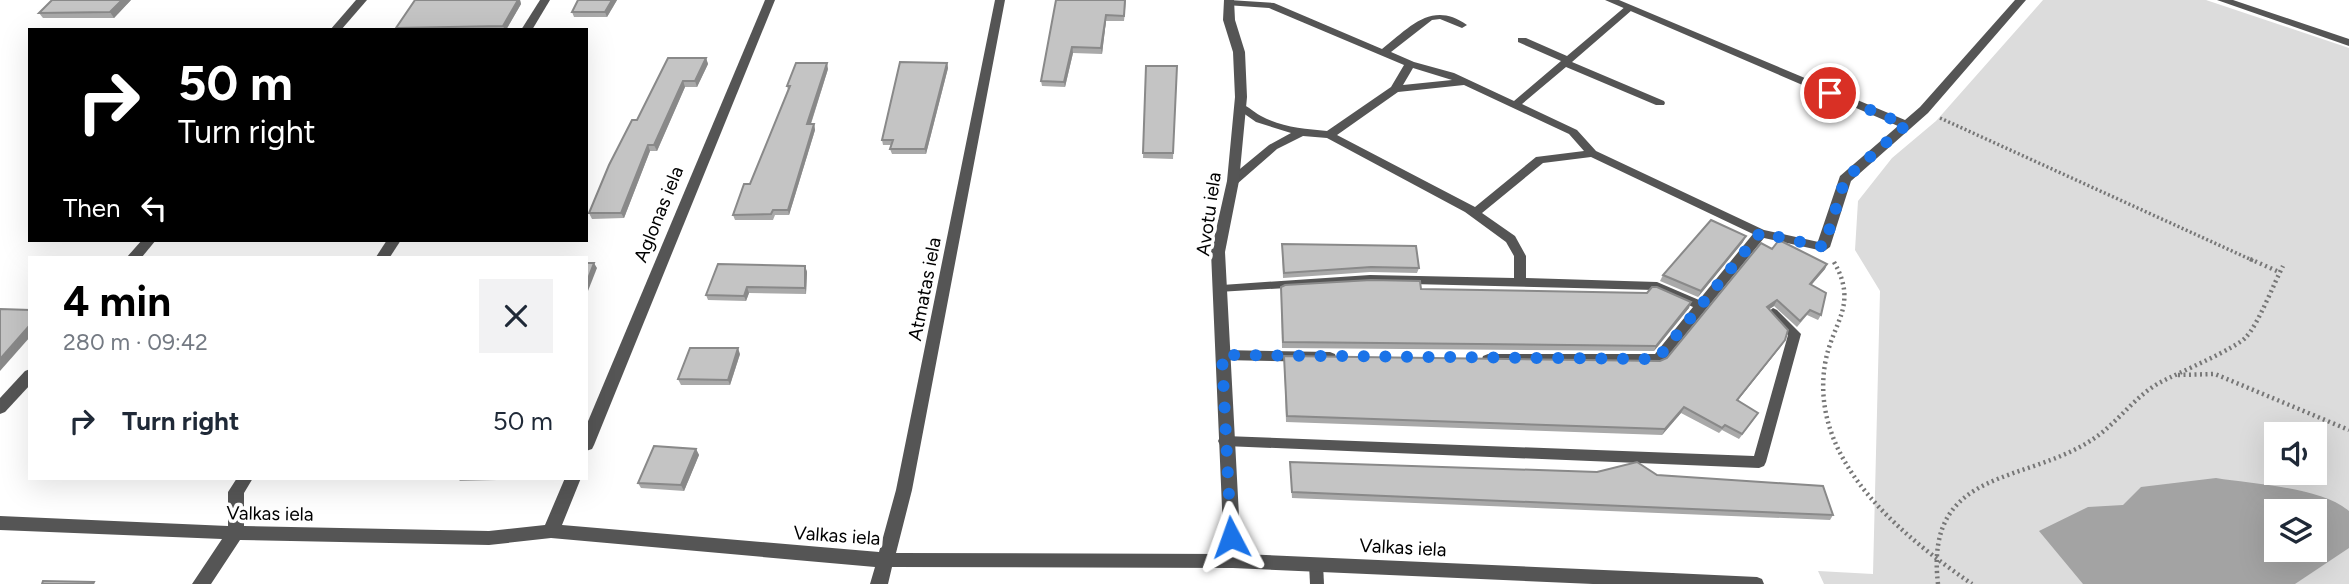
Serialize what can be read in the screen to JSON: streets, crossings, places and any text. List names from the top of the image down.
{
  "streets": {
    "street": [
      "Aglonas iela",
      "Avotu iela",
      "Atmatas iela",
      "Valkas iela"
    ]
  },
  "crossings": [
    ["Avotu iela", "Valkas iela"],
    ["Atmatas iela", "Valkas iela"]
  ],
  "page": {
    "turn": ["50 m", "Turn right"],
    "then": "Then",
    "heading": ["4 min", "280 m · 09:42"],
    "list": [
      {
        "name": "Turn right",
        "value": "50 m"
      }
    ]
  }
}
